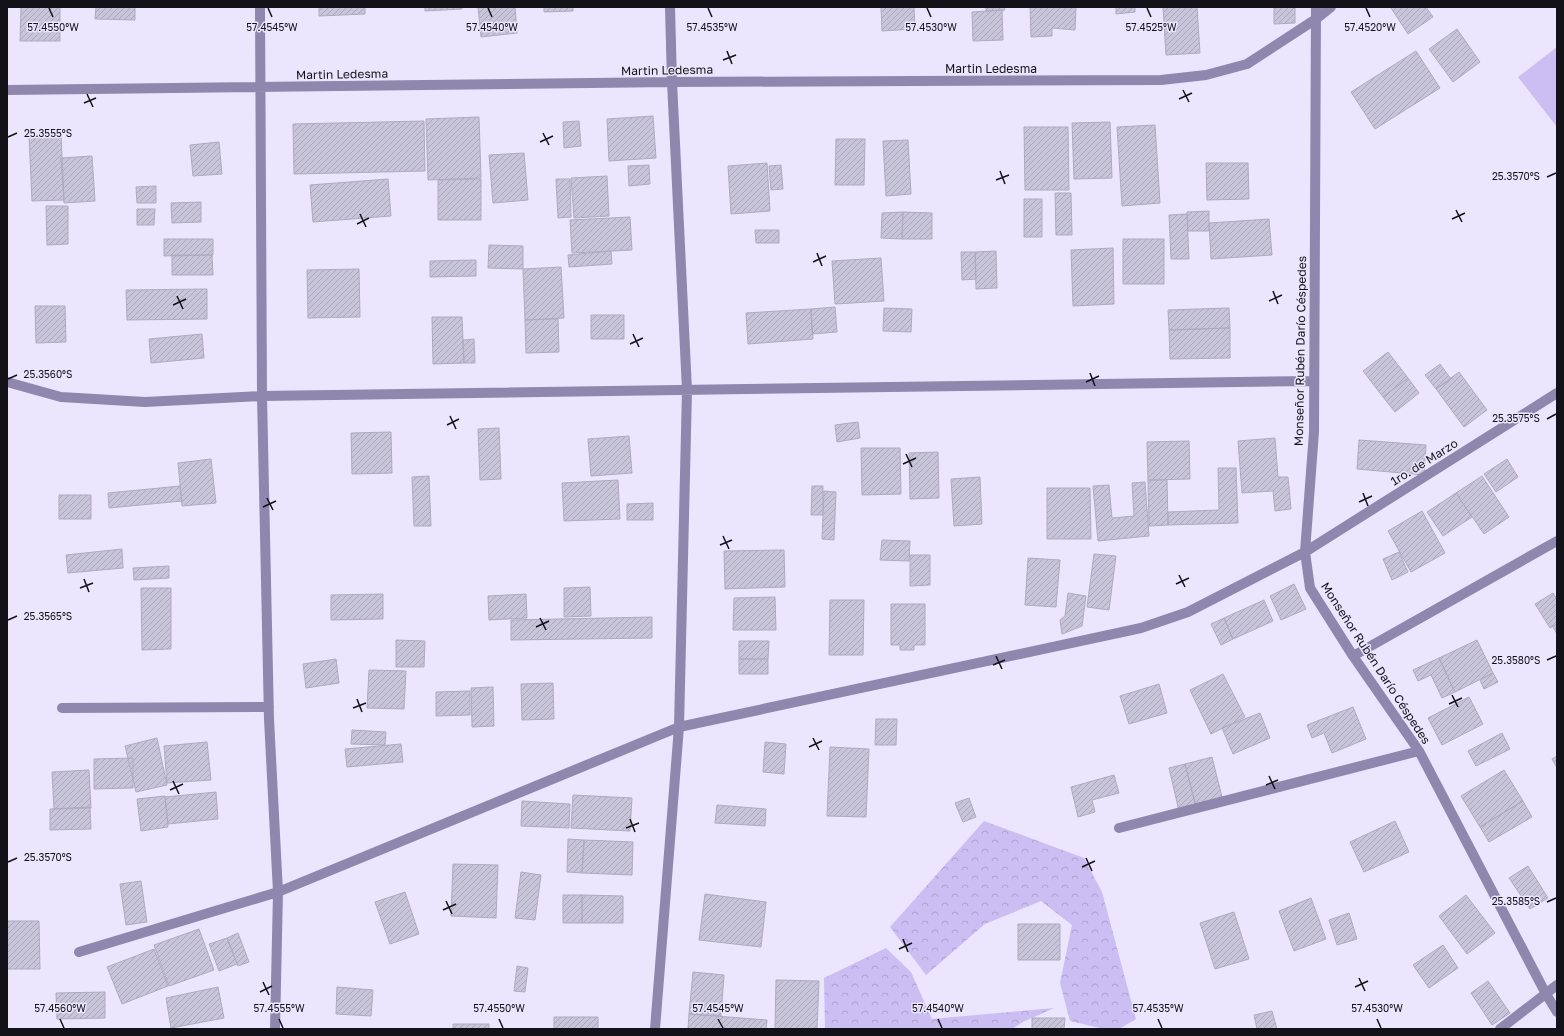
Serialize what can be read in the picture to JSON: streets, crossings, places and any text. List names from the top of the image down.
{
  "streets": {
    "street": ["Martin Ledesma", "Monseñor Rubén Darío Céspedes", "1ro. de Marzo"]
  },
  "crossings": [
    ["Martin Ledesma", "Monseñor Rubén Darío Céspedes"],
    ["Monseñor Rubén Darío Céspedes", "1ro. de Marzo"]
  ],
  "coordinates": [
    "57.4550°W",
    "57.4545°W",
    "57.4540°W",
    "57.4535°W",
    "57.4530°W",
    "57.4520°W",
    "57.4525°W",
    "25.3555°S",
    "25.3570°S",
    "25.3560°S",
    "25.3575°S",
    "25.3565°S",
    "25.3580°S",
    "25.3585°S",
    "57.4560°W",
    "57.4555°W"
  ]
}
